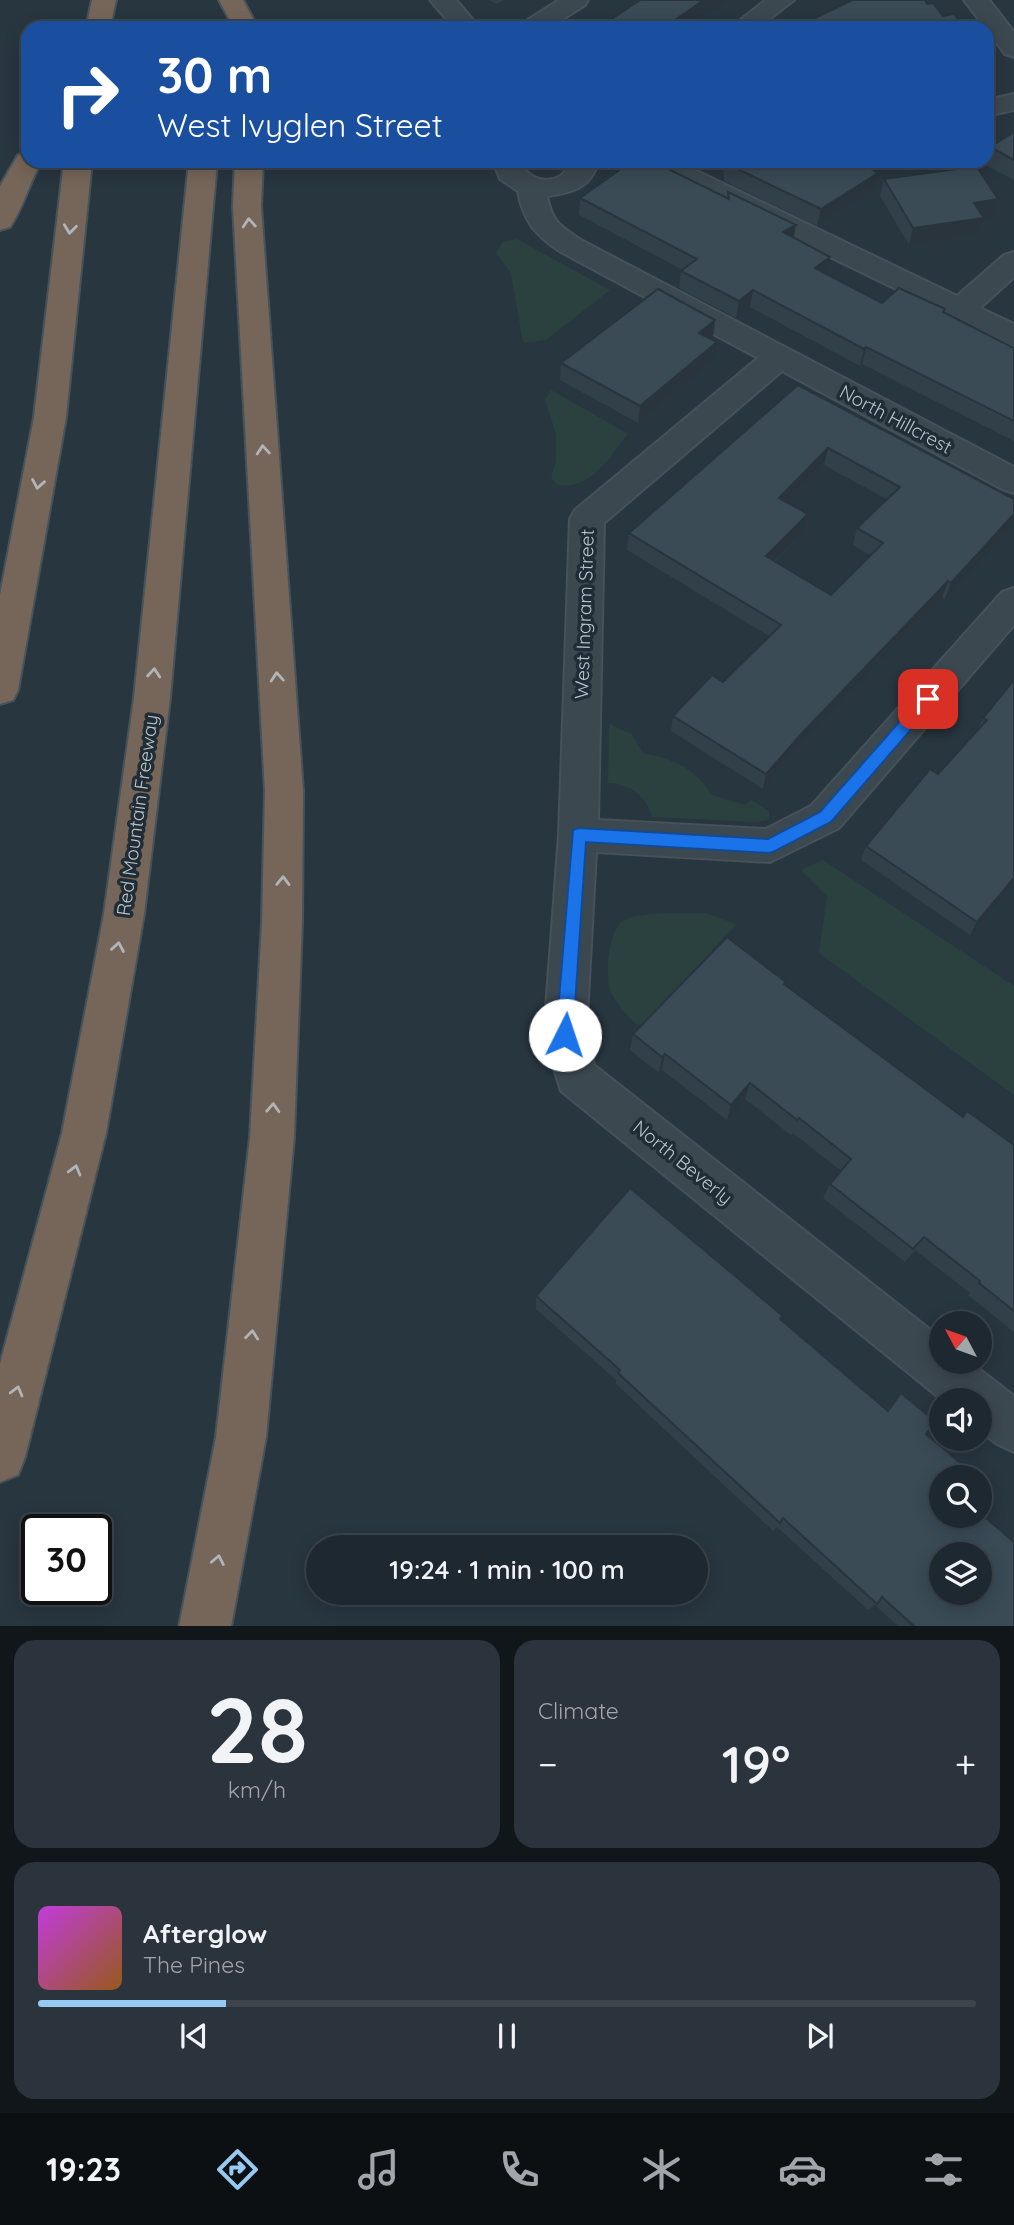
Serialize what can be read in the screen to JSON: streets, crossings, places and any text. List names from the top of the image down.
{
  "streets": {
    "highway": ["Red Mountain Freeway"],
    "street": ["North Hillcrest", "West Ingram Street", "North Beverly"]
  },
  "crossings": [
    ["North Hillcrest", "West Ingram Street"],
    ["West Ingram Street", "North Beverly"]
  ],
  "north": "top left",
  "page": {
    "turn": ["30 m", "West Ivyglen Street"],
    "limit": "30",
    "trip": "19:24 · 1 min · 100 m",
    "tile": [
      ["28", "km/h"],
      "Climate"
    ],
    "heat": ["−", "19°", "+"],
    "song": ["Afterglow", "The Pines"],
    "tabs": "19:23"
  }
}
